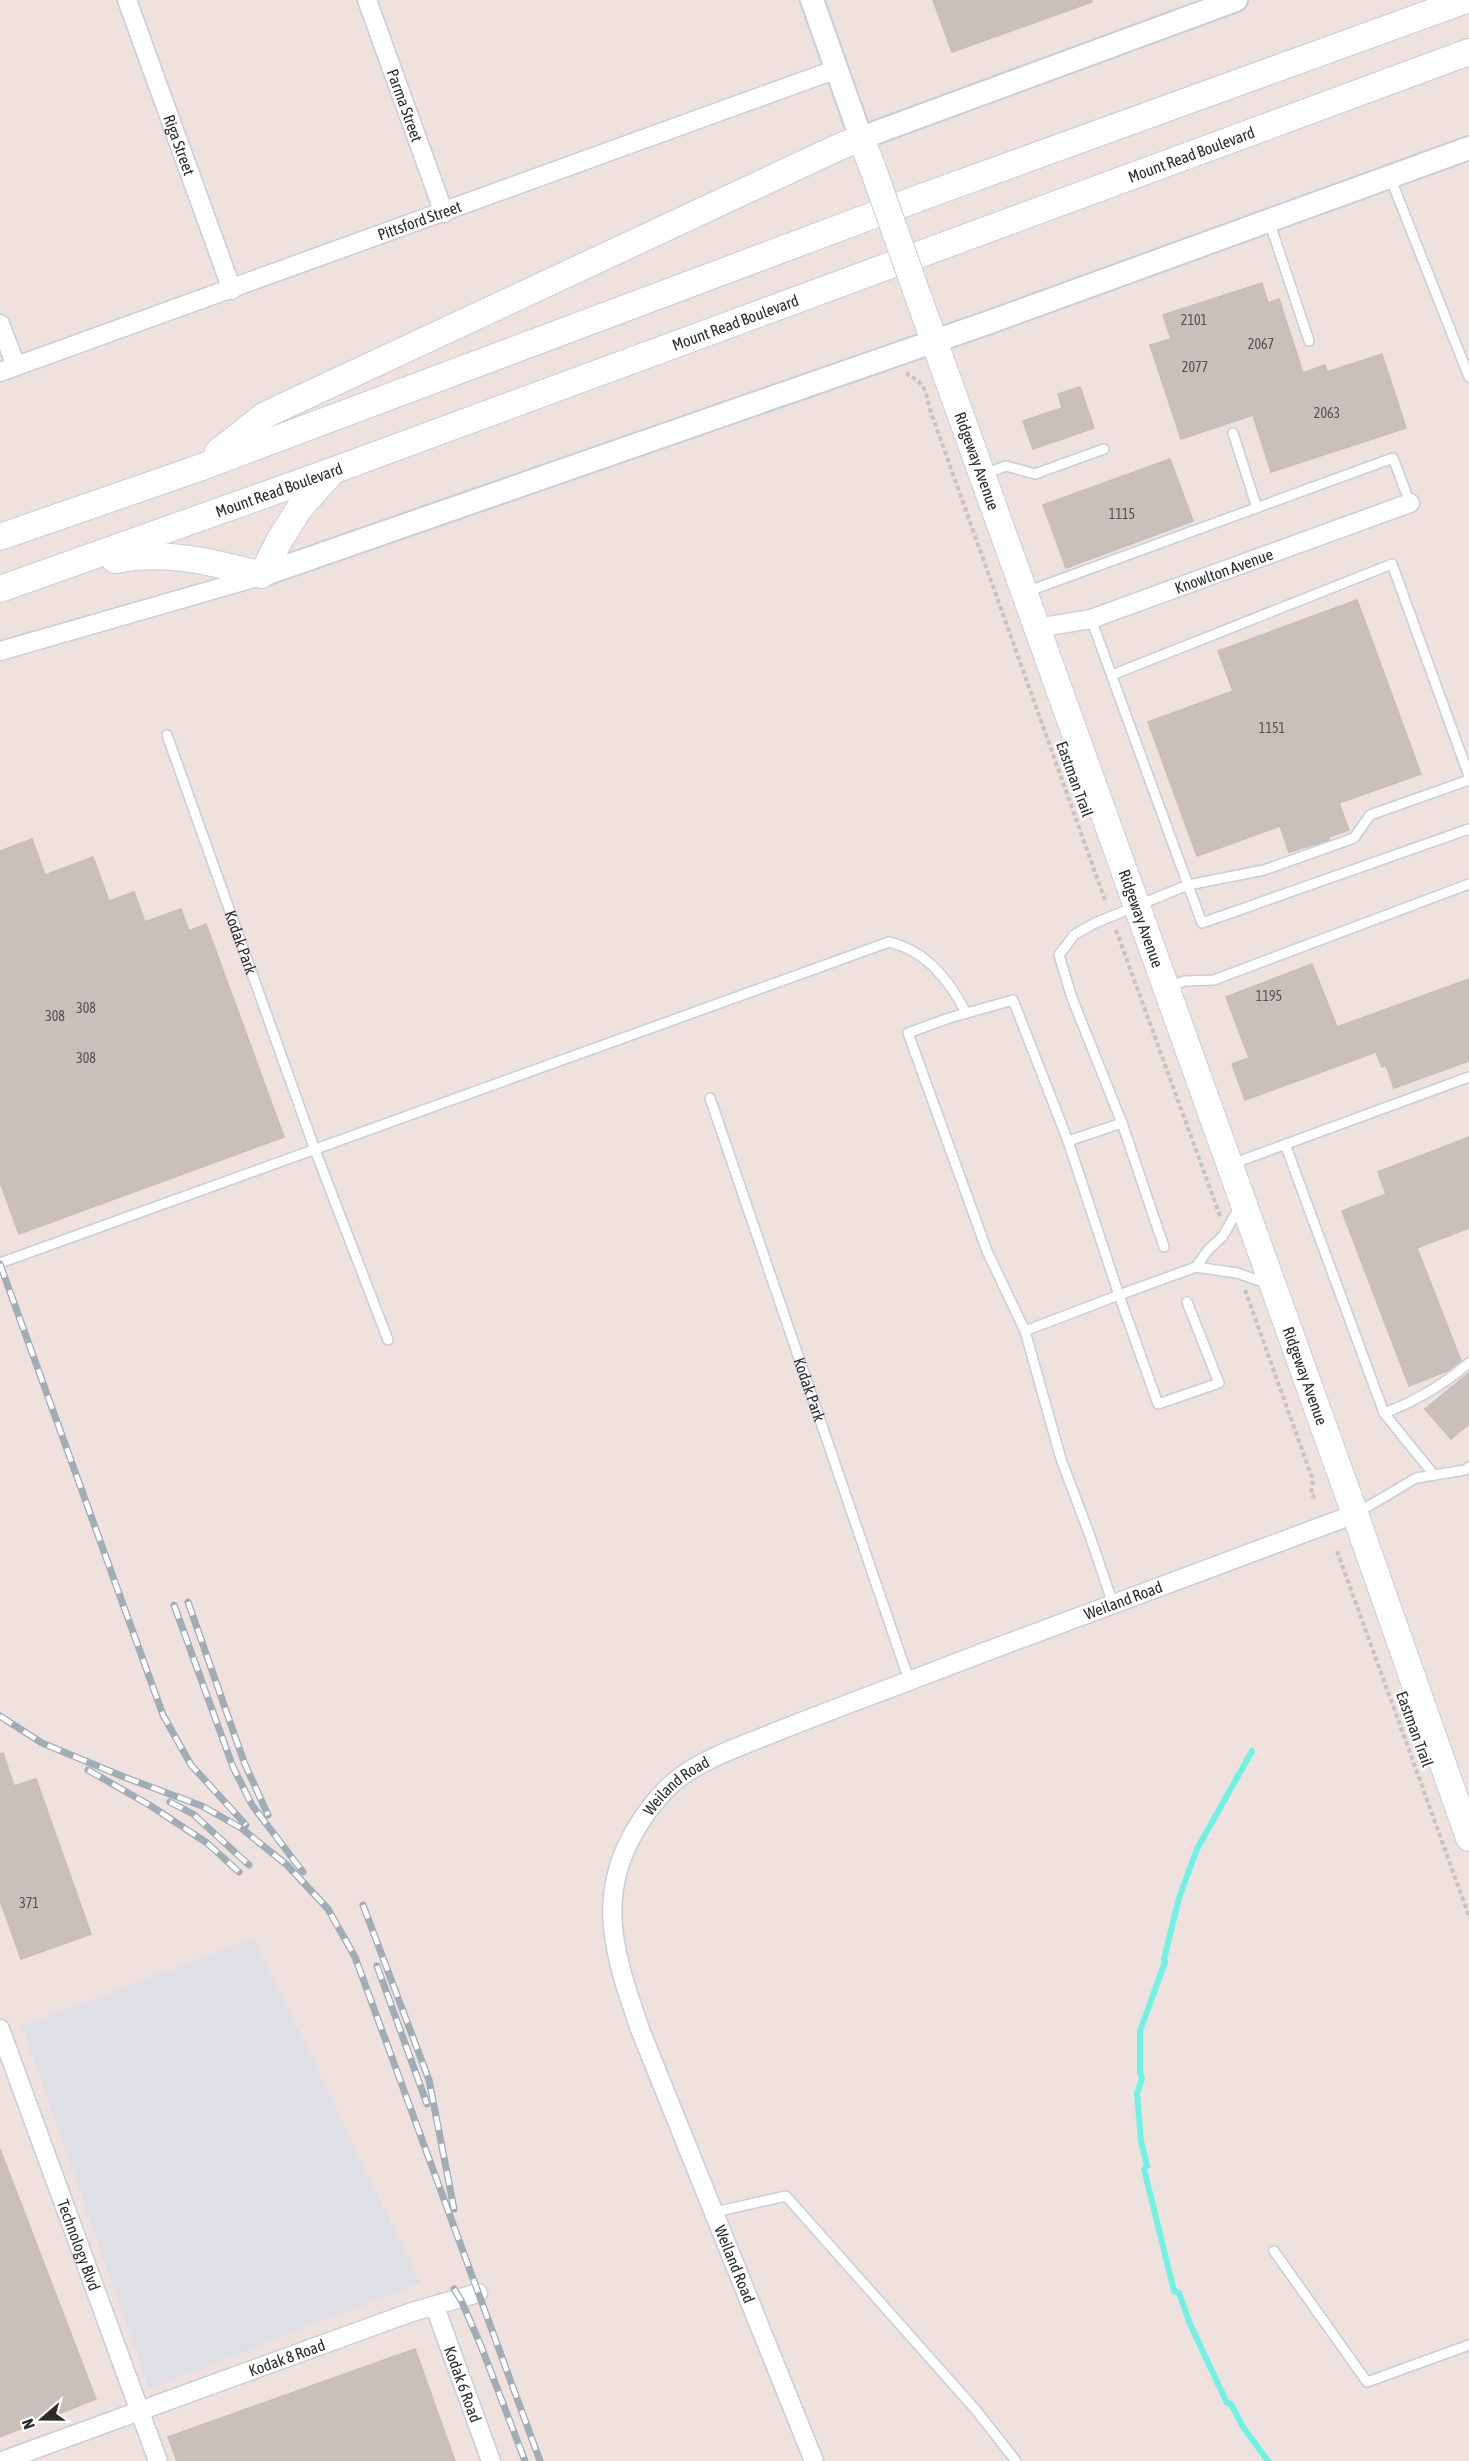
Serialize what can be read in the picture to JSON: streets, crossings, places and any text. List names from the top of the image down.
{
  "streets": {
    "main road": ["Mount Read Boulevard", "Ridgeway Avenue"],
    "street": [
      "Parma Street",
      "Riga Street",
      "Pittsford Street",
      "Knowlton Avenue",
      "Weiland Road",
      "Technology Blvd",
      "Kodak 8 Road",
      "Kodak 6 Road"
    ],
    "lane": ["Kodak Park"],
    "path": ["Eastman Trail"]
  },
  "crossings": [
    ["Parma Street", "Pittsford Street"],
    ["Riga Street", "Pittsford Street"],
    ["Pittsford Street", "Ridgeway Avenue"],
    ["Ridgeway Avenue", "Knowlton Avenue"],
    ["Ridgeway Avenue", "Weiland Road"],
    ["Kodak Park", "Weiland Road"],
    ["Technology Blvd", "Kodak 8 Road"],
    ["Kodak 8 Road", "Kodak 6 Road"]
  ],
  "house_numbers": [
    "2101",
    "2067",
    "2077",
    "2063",
    "1115",
    "1151",
    "1195",
    "308",
    "308",
    "308",
    "371"
  ],
  "north": "left"
}
